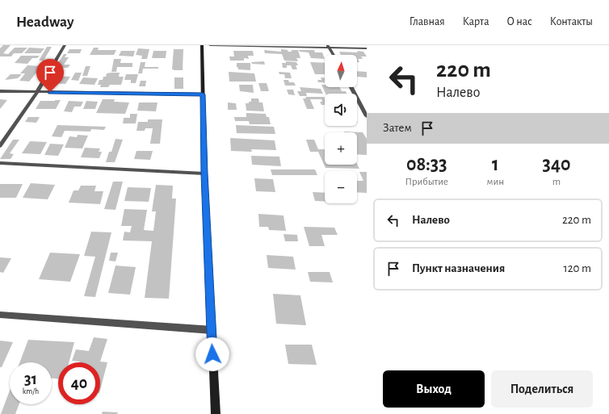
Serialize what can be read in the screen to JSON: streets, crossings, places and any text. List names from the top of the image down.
{
  "north": "top",
  "page": {
    "header": "Headway",
    "nav": [
      "Главная",
      "Карта",
      "О нас",
      "Контакты"
    ],
    "turn": ["220 m", "Налево"],
    "map_buttons": ["+", "−"],
    "then": "Затем",
    "eta": [
      "08:33",
      "Прибытие",
      "1",
      "мин",
      "340",
      "m"
    ],
    "list": [
      {
        "name": "Налево",
        "value": "220 m"
      },
      {
        "name": "Пункт назначения",
        "value": "120 m"
      }
    ],
    "speed": "31 km/h",
    "limit": "40",
    "buttons": ["Выход", "Поделиться"]
  }
}
